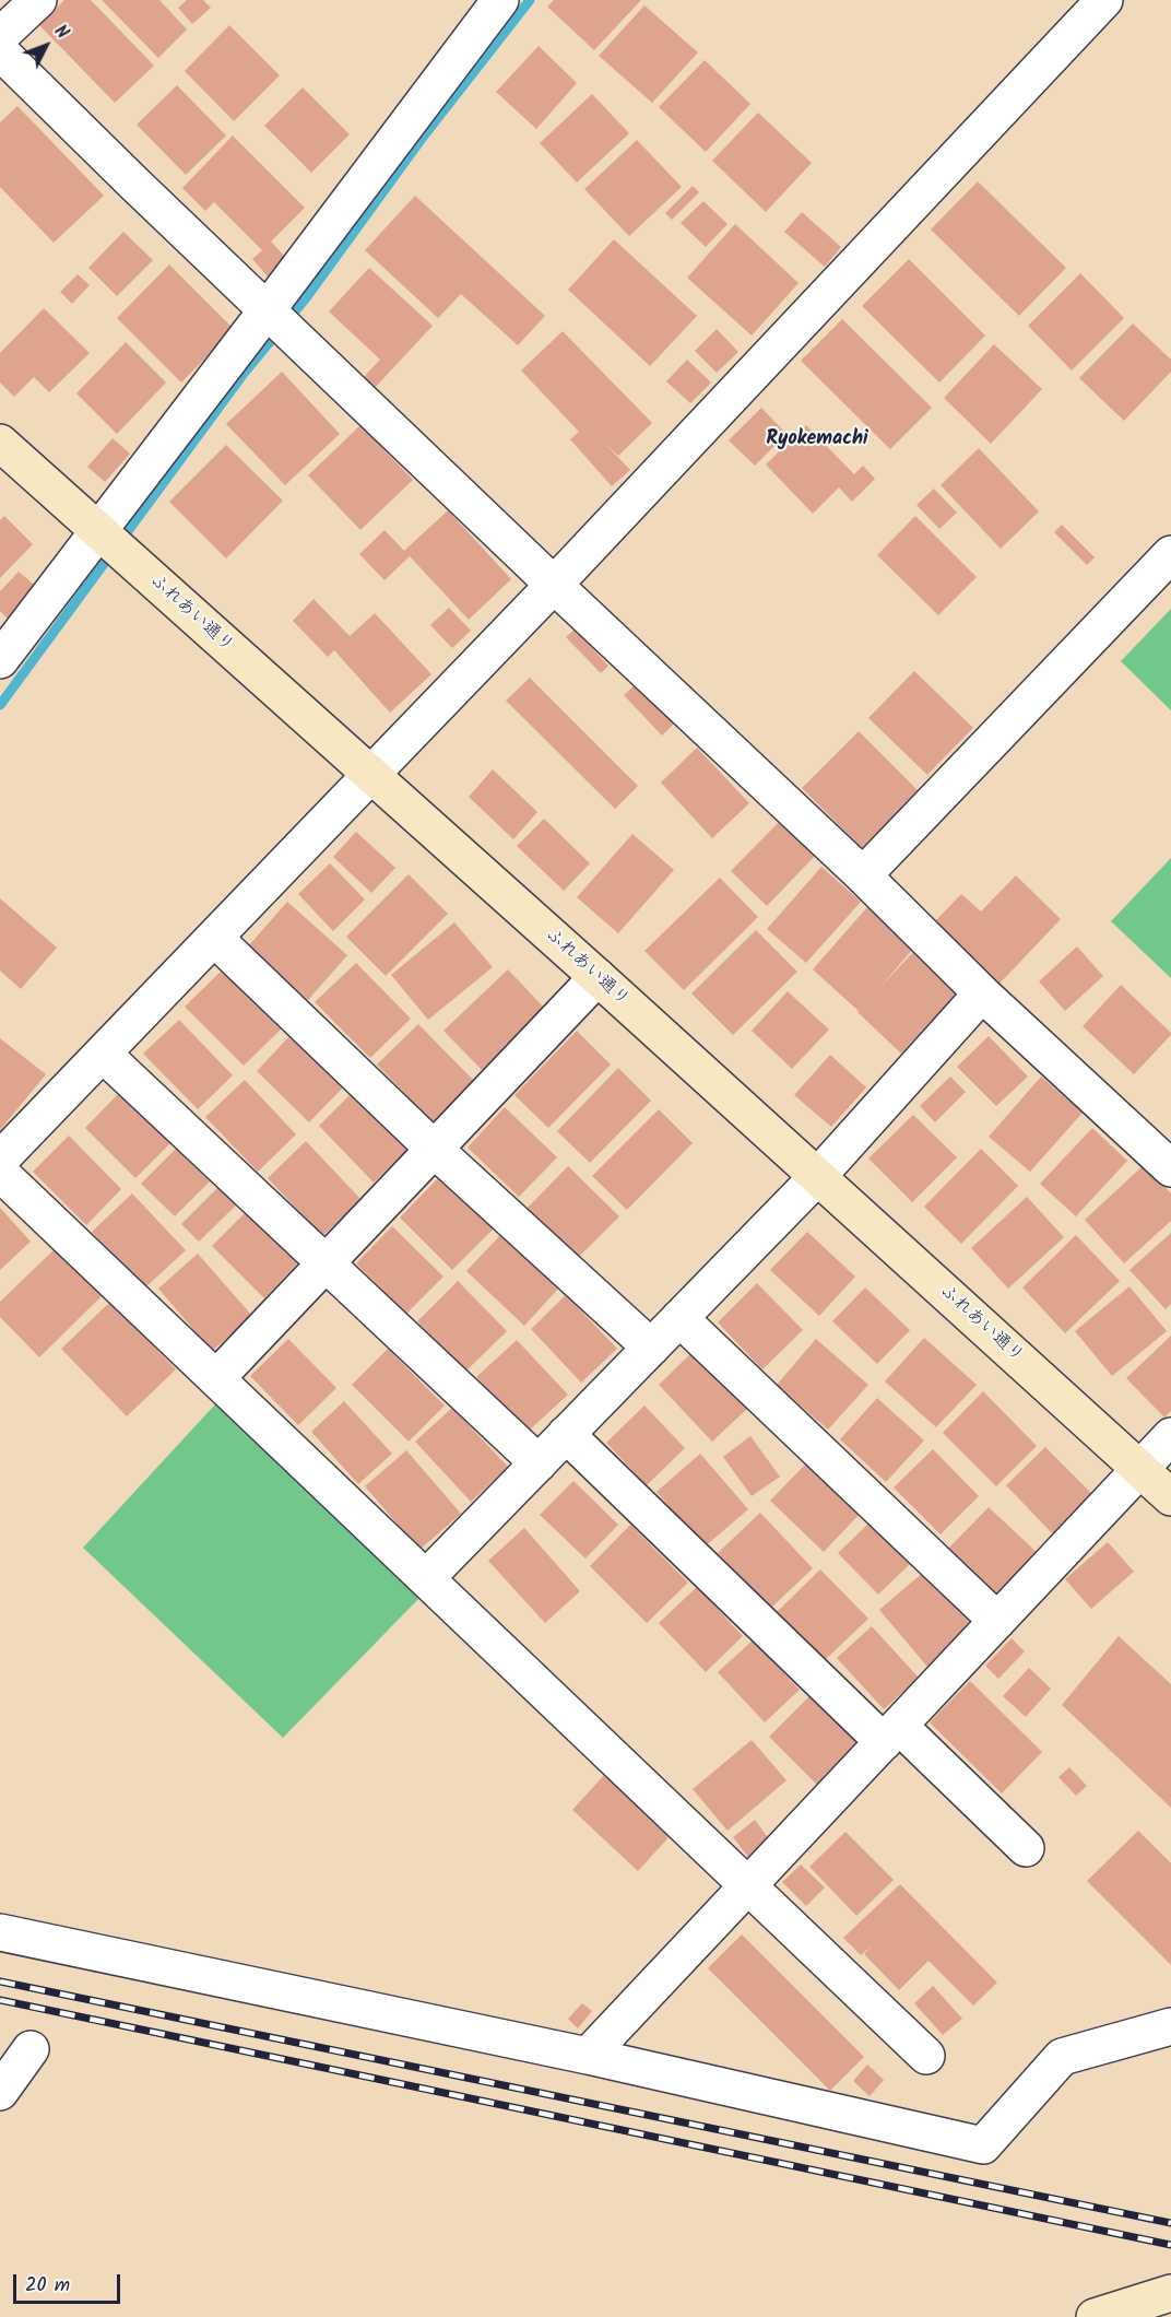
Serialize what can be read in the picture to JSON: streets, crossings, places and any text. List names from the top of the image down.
{
  "streets": {
    "street": ["ふれあい通り"]
  },
  "districts": ["Ryokemachi"],
  "scale_bar": "20 m",
  "north": "top right"
}
